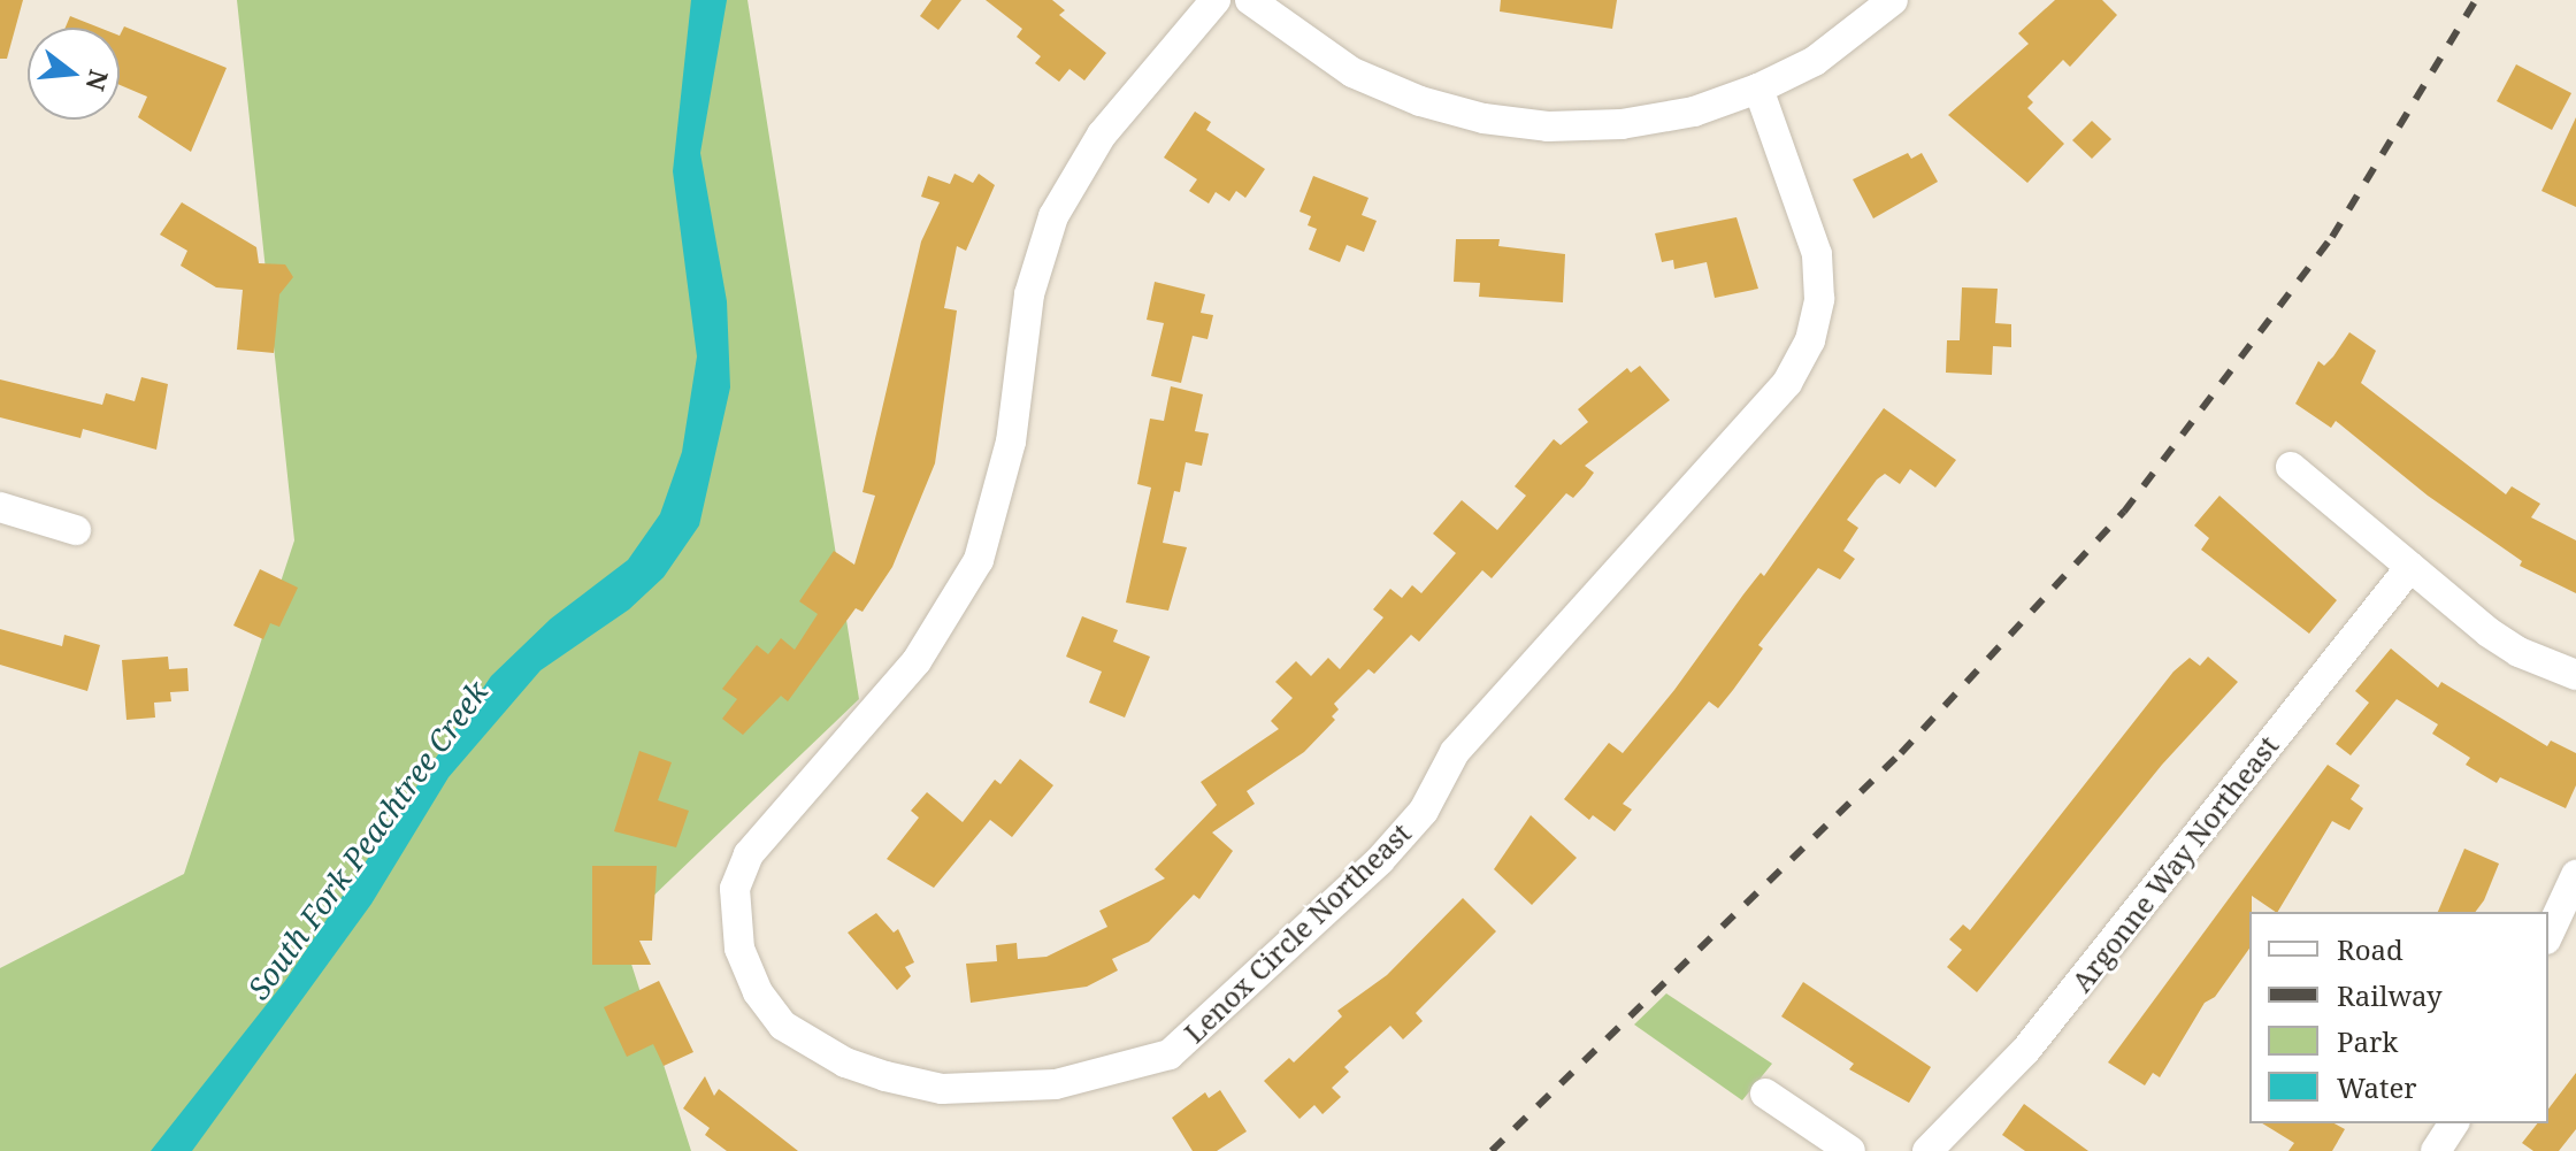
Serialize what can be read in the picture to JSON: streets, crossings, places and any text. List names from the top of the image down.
{
  "streets": {
    "street": ["Argonne Way Northeast", "Lenox Circle Northeast"]
  },
  "water": ["South Fork Peachtree Creek"],
  "legend": [
    "Road",
    "Railway",
    "Park",
    "Water"
  ],
  "north": "right"
}
